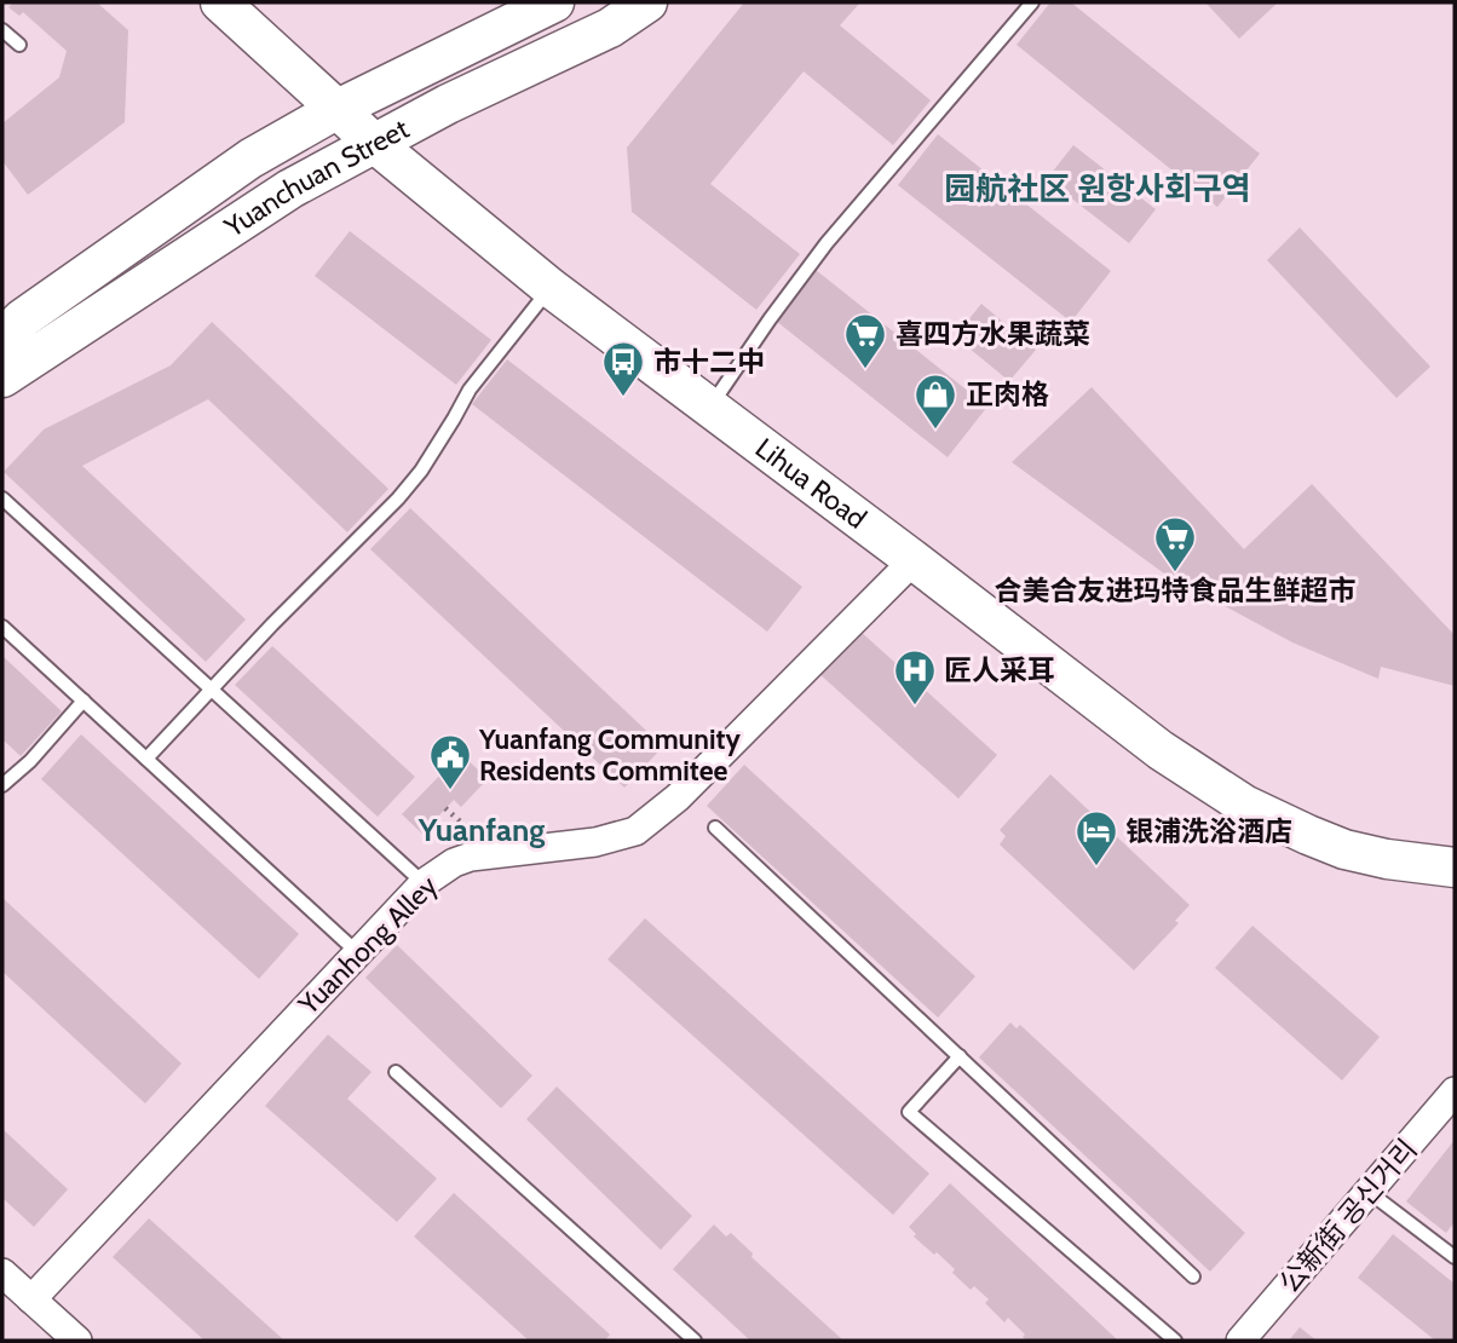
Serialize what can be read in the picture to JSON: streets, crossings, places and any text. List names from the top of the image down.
{
  "streets": {
    "street": [
      "Yuanchuan Street",
      "Lihua Road",
      "Yuanhong Alley",
      "公新街 공신거리"
    ]
  },
  "crossings": [
    ["Yuanchuan Street", "Lihua Road"],
    ["Lihua Road", "Yuanhong Alley"]
  ],
  "districts": ["园航社区 원항사회구역", "Yuanfang"],
  "places": {
    "supermarket": ["喜四方水果蔬菜", "合美合友进玛特食品生鲜超市"],
    "bus stop": ["市十二中"],
    "shop": ["正肉格"],
    "hospital": ["匠人采耳"],
    "public building": ["Yuanfang Community Residents Commitee"],
    "hotel": ["银浦洗浴酒店"]
  }
}
